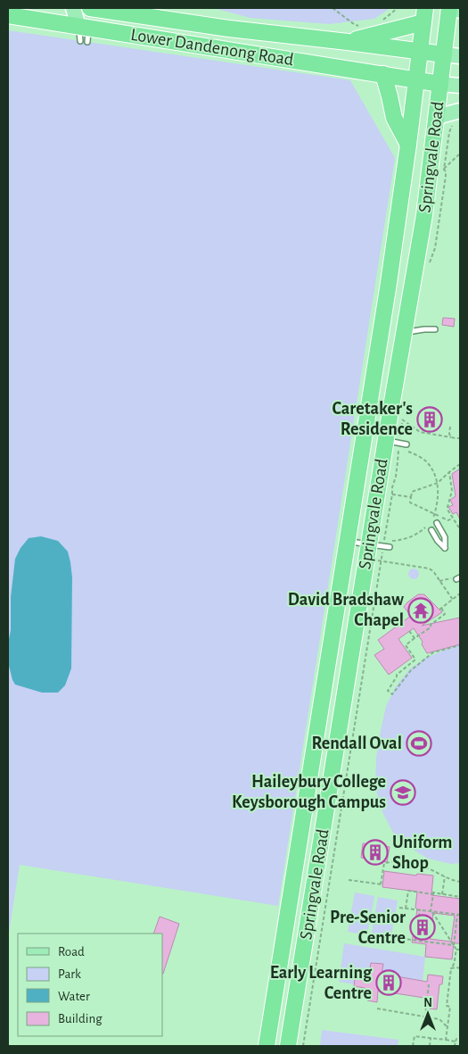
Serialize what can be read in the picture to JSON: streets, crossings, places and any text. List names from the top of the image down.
{
  "streets": {
    "highway": ["Lower Dandenong Road", "Springvale Road"]
  },
  "crossings": [
    ["Lower Dandenong Road", "Springvale Road"]
  ],
  "places": {
    "building": [
      "Caretaker's Residence",
      "Uniform Shop",
      "Pre-Senior Centre",
      "Early Learning Centre"
    ],
    "temple": ["David Bradshaw Chapel"],
    "sports": ["Rendall Oval"],
    "school or university": ["Haileybury College Keysborough Campus"]
  },
  "legend": [
    "Road",
    "Park",
    "Water",
    "Building"
  ],
  "north": "top"
}
